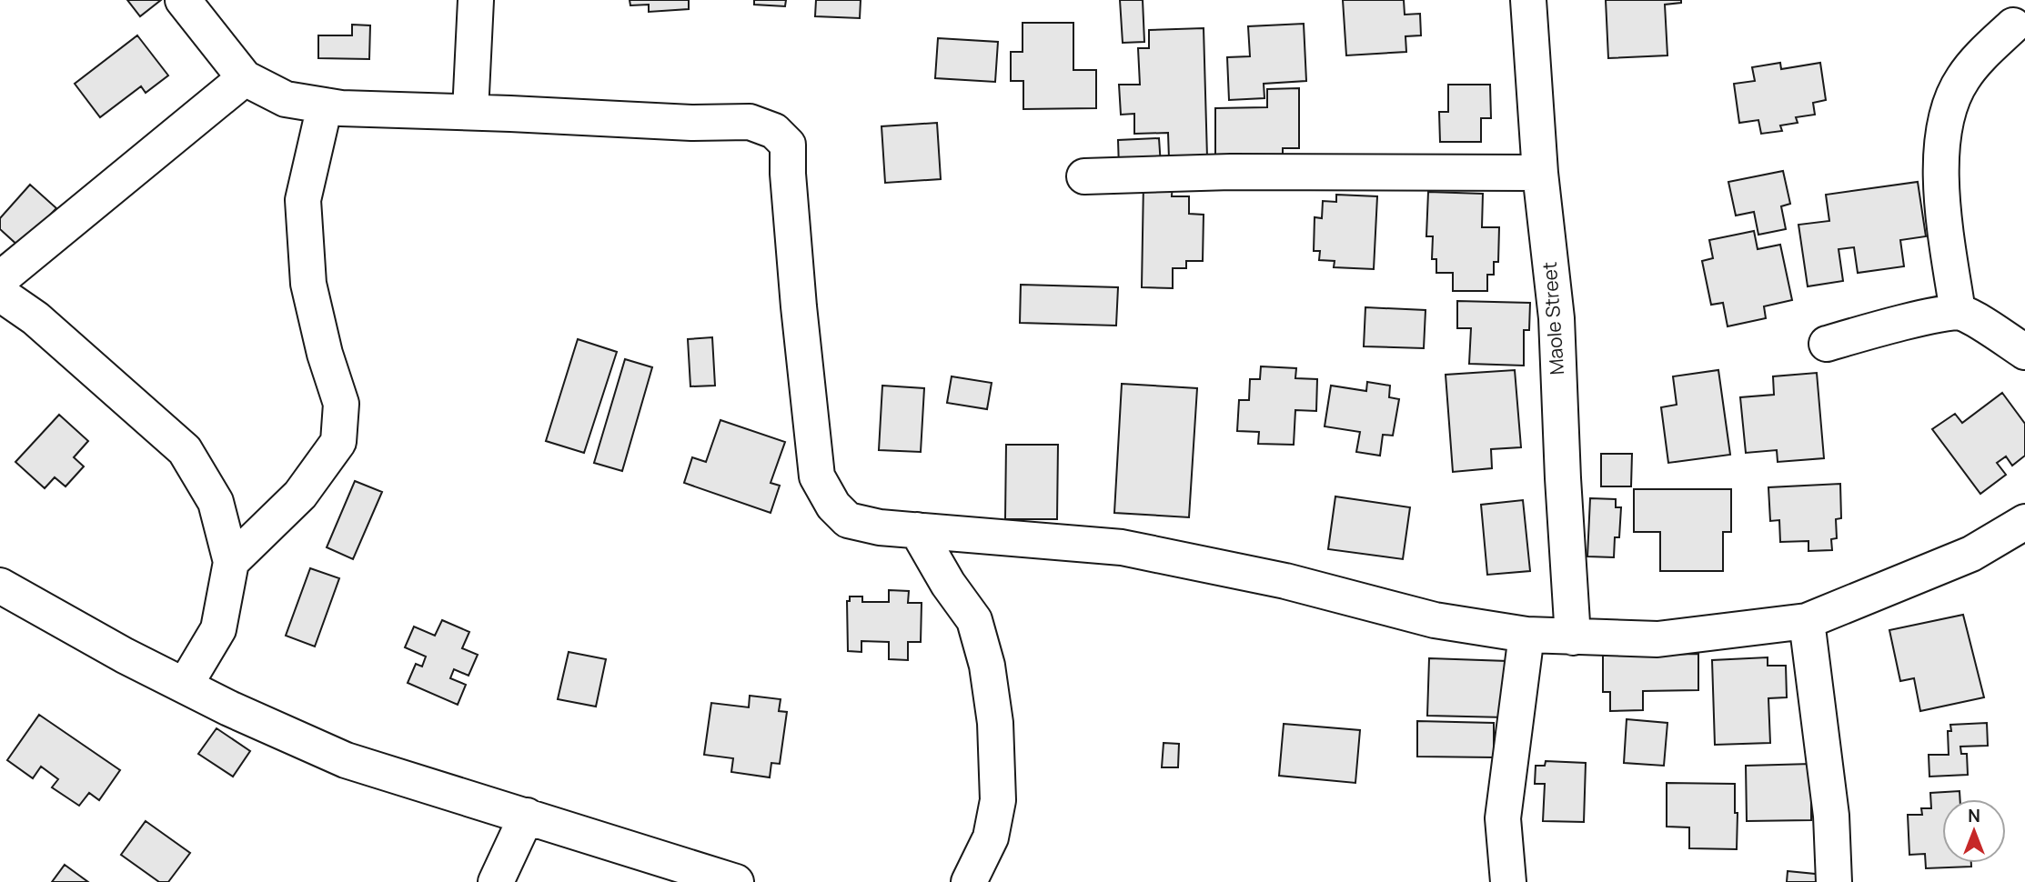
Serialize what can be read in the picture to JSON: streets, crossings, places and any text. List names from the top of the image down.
{
  "streets": {
    "street": ["Maole Street"]
  },
  "north": "top"
}
